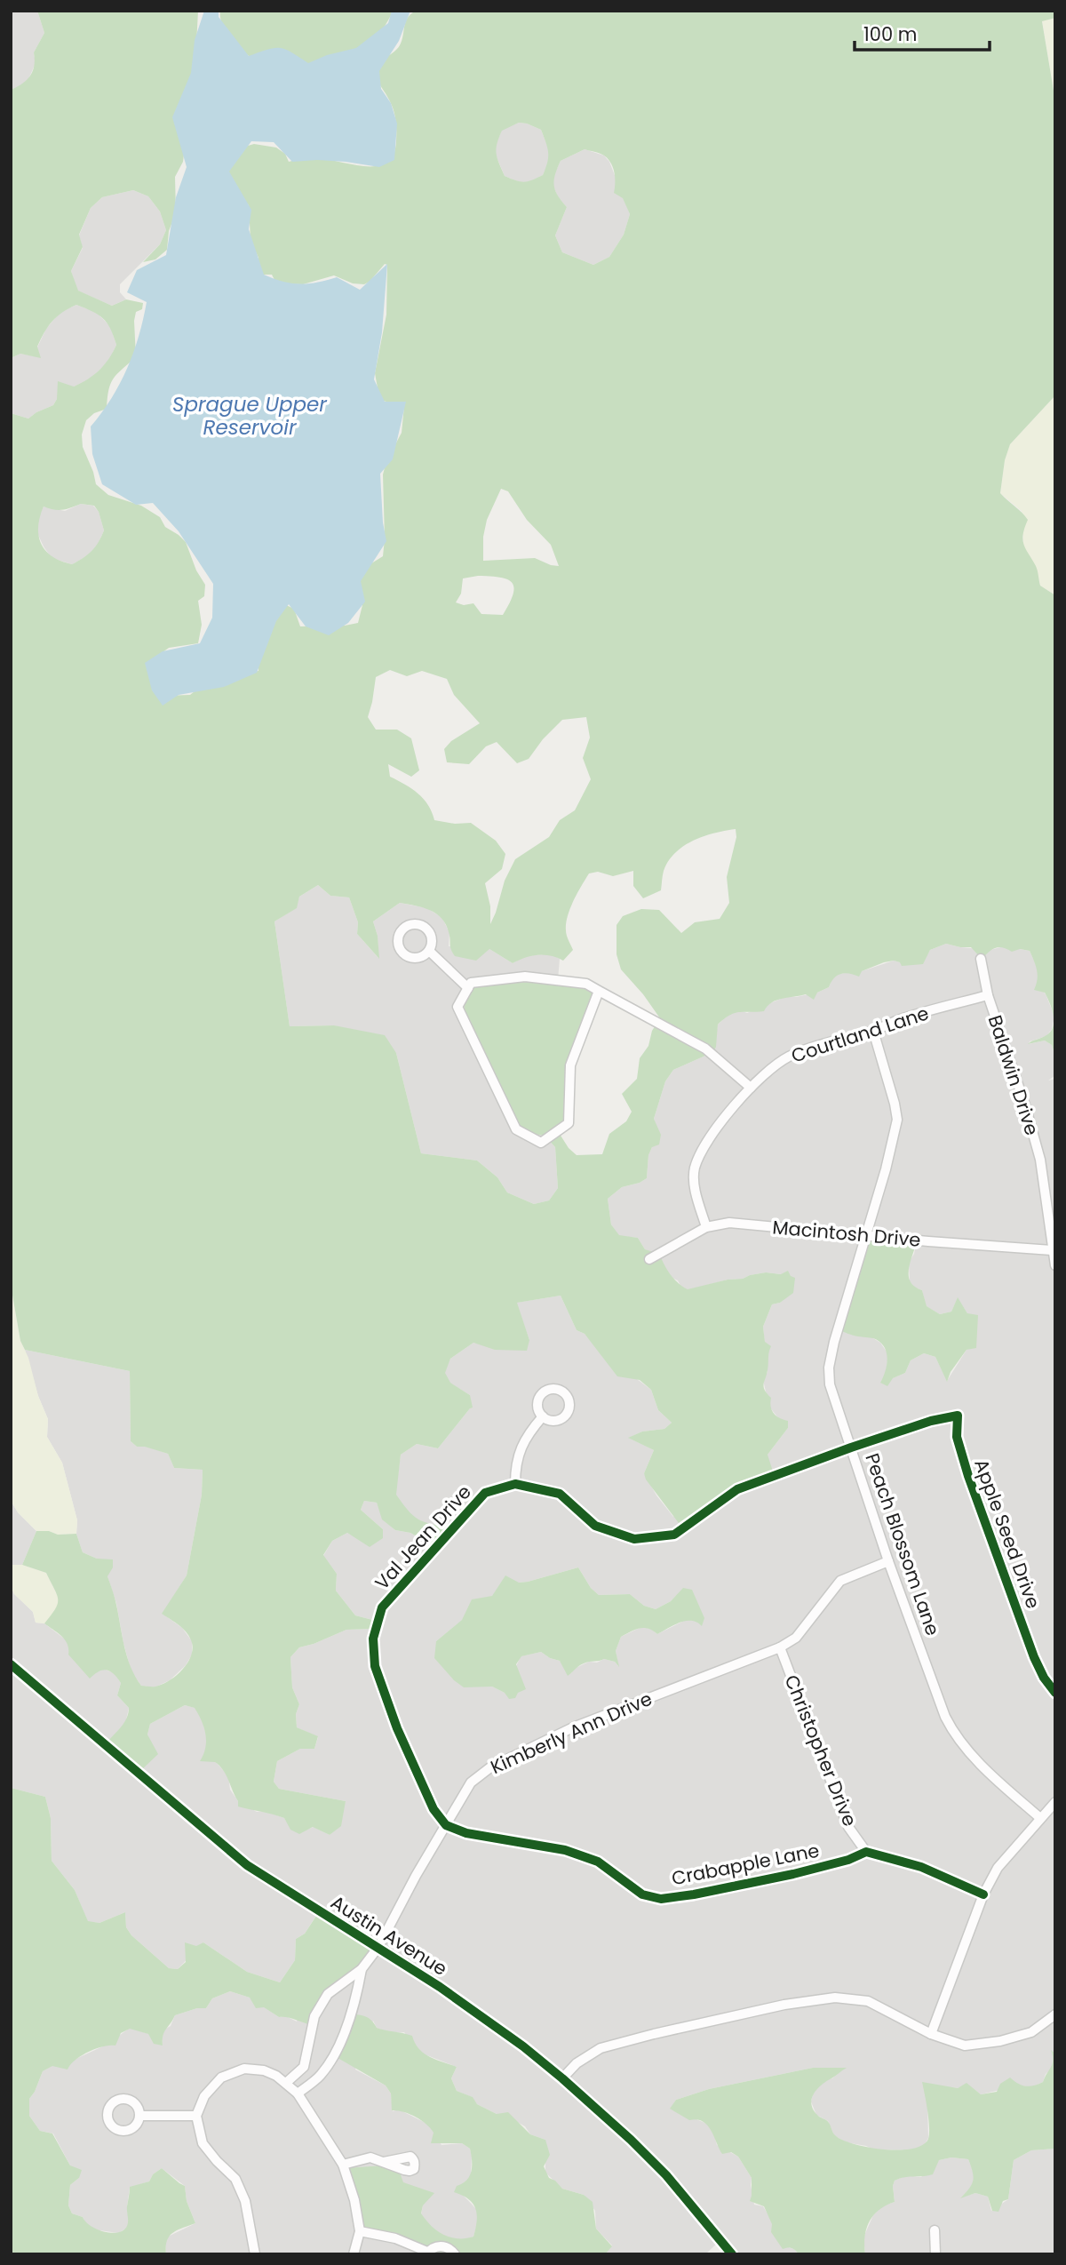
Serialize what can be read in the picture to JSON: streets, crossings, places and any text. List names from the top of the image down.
{
  "streets": {
    "street": [
      "Courtland Lane",
      "Baldwin Drive",
      "Macintosh Drive",
      "Apple Seed Drive",
      "Val Jean Drive",
      "Peach Blossom Lane",
      "Kimberly Ann Drive",
      "Christopher Drive",
      "Crabapple Lane",
      "Austin Avenue"
    ]
  },
  "crossings": [
    ["Courtland Lane", "Baldwin Drive"],
    ["Courtland Lane", "Macintosh Drive"],
    ["Courtland Lane", "Peach Blossom Lane"],
    ["Baldwin Drive", "Macintosh Drive"],
    ["Macintosh Drive", "Peach Blossom Lane"],
    ["Apple Seed Drive", "Val Jean Drive"],
    ["Val Jean Drive", "Peach Blossom Lane"],
    ["Val Jean Drive", "Kimberly Ann Drive"],
    ["Val Jean Drive", "Crabapple Lane"],
    ["Peach Blossom Lane", "Kimberly Ann Drive"],
    ["Kimberly Ann Drive", "Christopher Drive"],
    ["Kimberly Ann Drive", "Crabapple Lane"],
    ["Kimberly Ann Drive", "Austin Avenue"],
    ["Christopher Drive", "Crabapple Lane"]
  ],
  "water": ["Sprague Upper Reservoir"],
  "scale_bar": "100 m"
}
